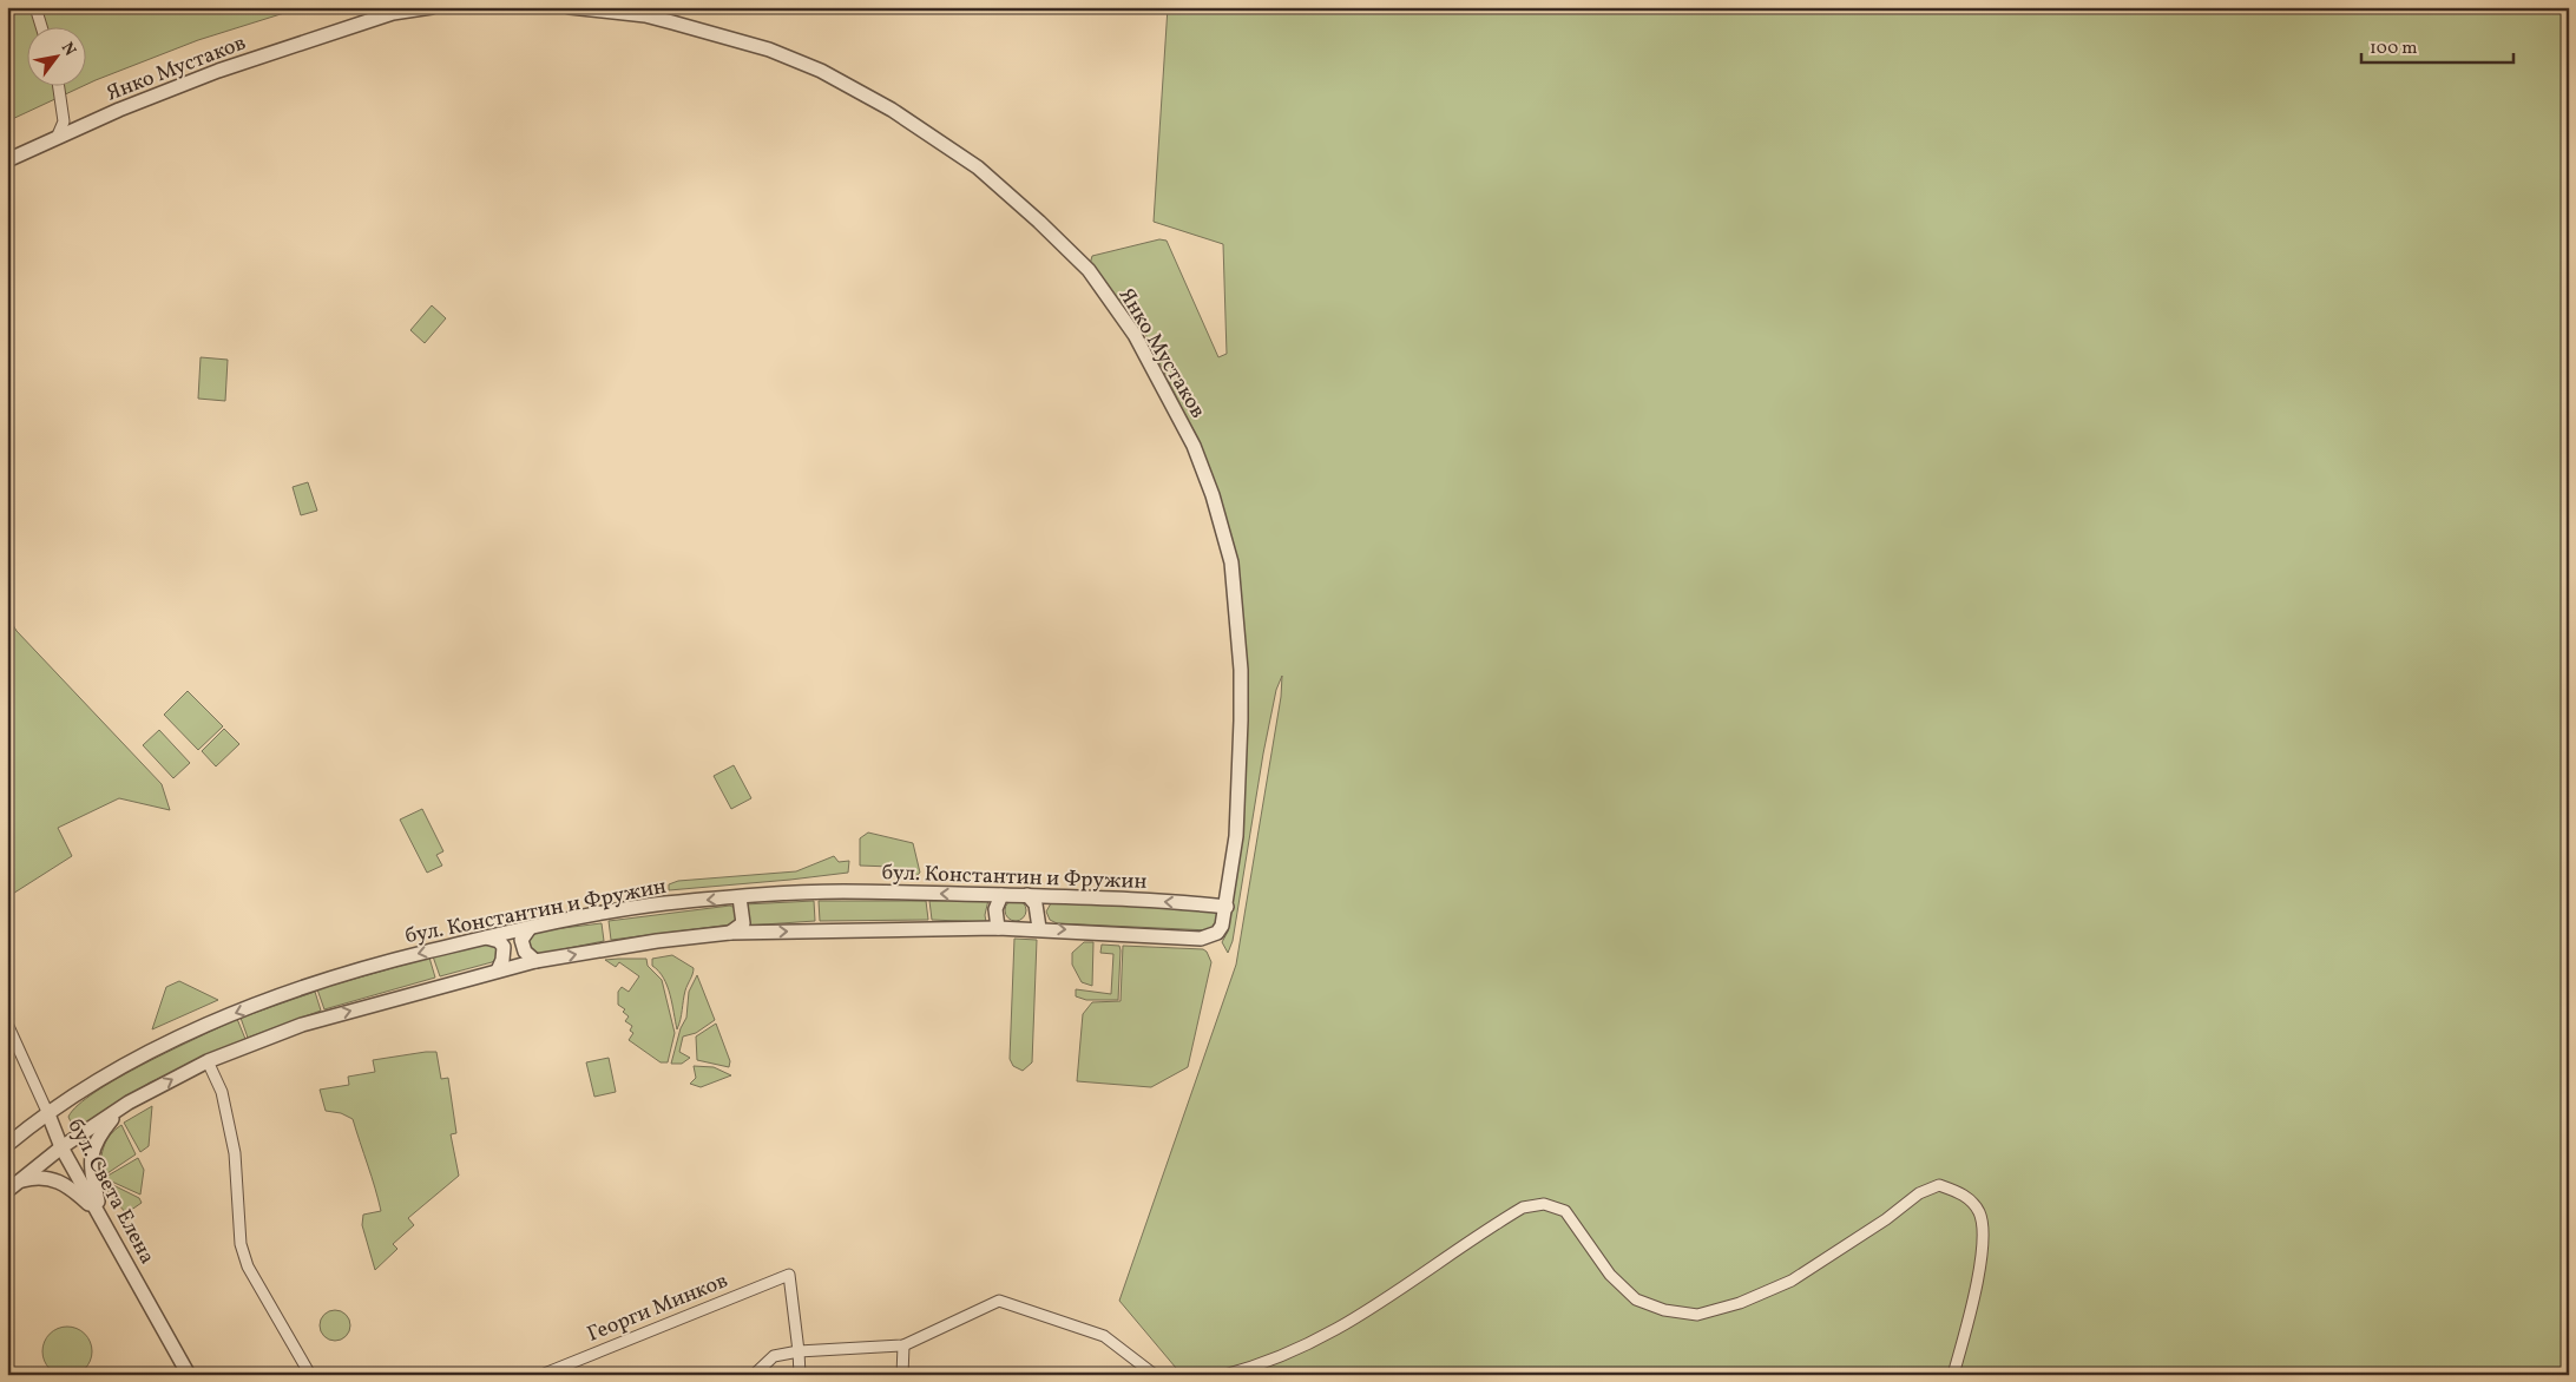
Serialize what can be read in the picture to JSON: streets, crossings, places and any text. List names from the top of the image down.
{
  "streets": {
    "street": [
      "Янко Мустаков",
      "бул. Константин и Фружин",
      "бул. Света Елена",
      "Георги Минков"
    ]
  },
  "crossings": [
    ["Янко Мустаков", "бул. Константин и Фружин"],
    ["бул. Константин и Фружин", "бул. Света Елена"]
  ],
  "scale_bar": "100 m",
  "north": "top right"
}
